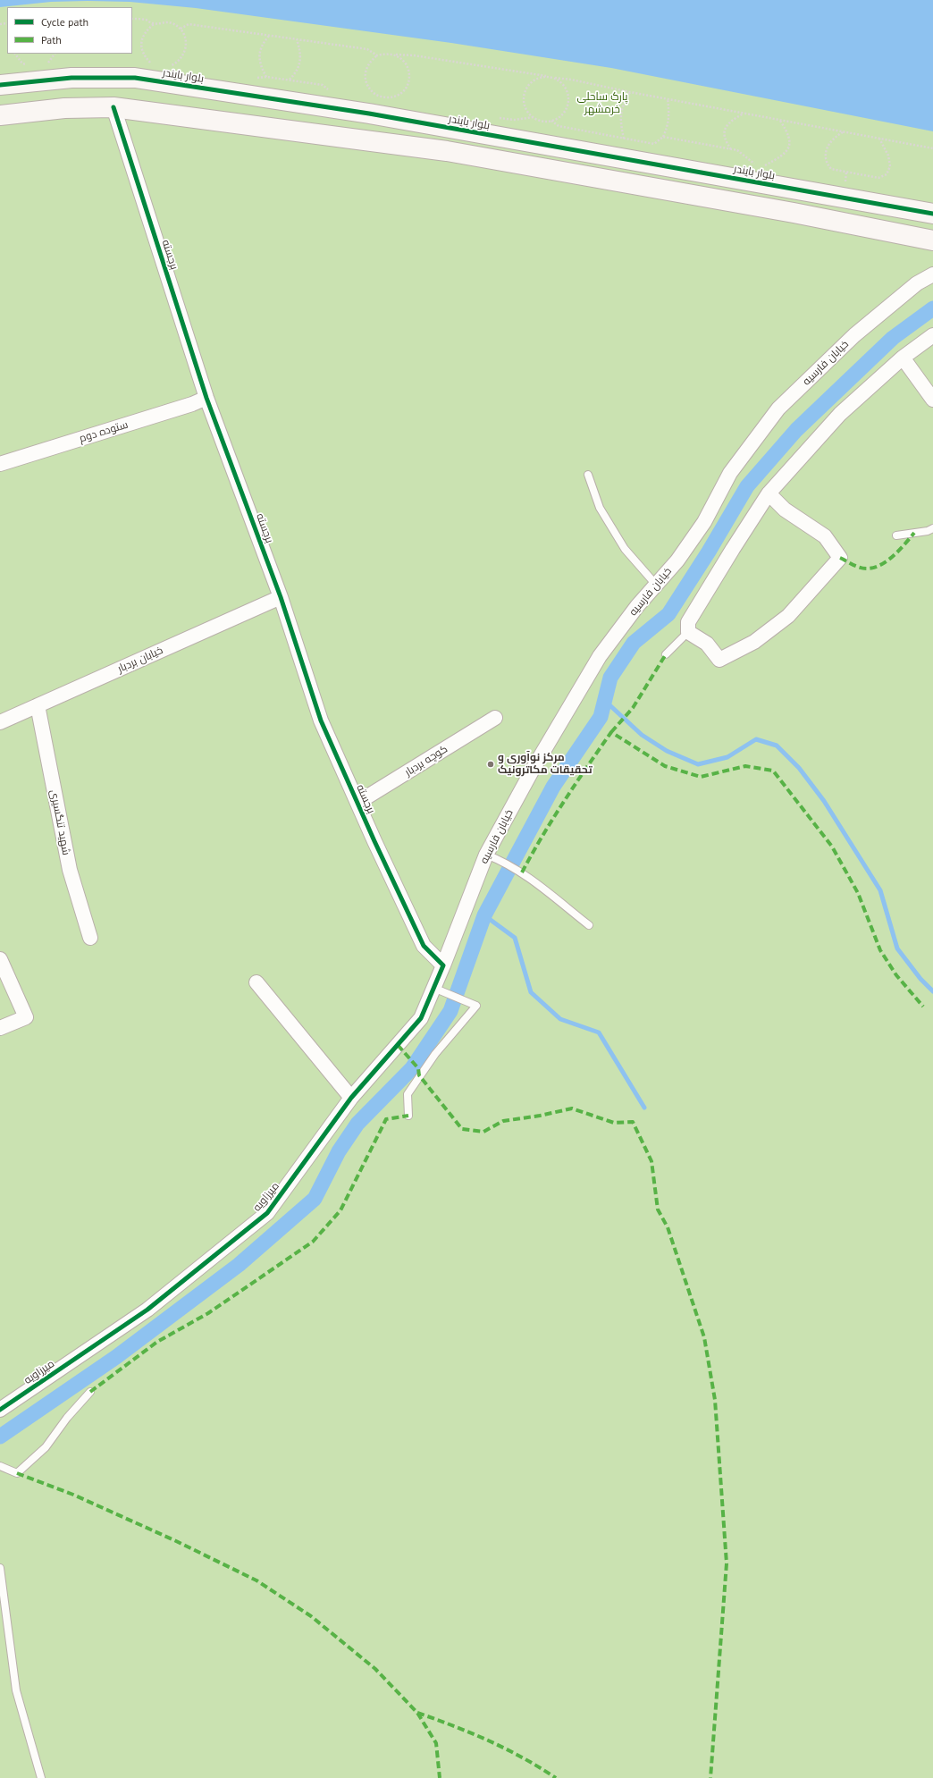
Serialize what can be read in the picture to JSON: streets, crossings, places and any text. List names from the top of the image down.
{
  "streets": {
    "street": [
      "بلوار بایندر",
      "برجسته",
      "خیابان فارسیه",
      "ستوده دوم",
      "خیابان بردبار",
      "کوچه بردبار",
      "شهید تنگسیری",
      "میرزاویه"
    ]
  },
  "crossings": [
    ["برجسته", "خیابان فارسیه"],
    ["برجسته", "ستوده دوم"],
    ["برجسته", "خیابان بردبار"],
    ["برجسته", "کوچه بردبار"],
    ["برجسته", "میرزاویه"],
    ["خیابان فارسیه", "میرزاویه"],
    ["خیابان بردبار", "شهید تنگسیری"]
  ],
  "parks": ["پارک ساحلی خرمشهر"],
  "places": ["مرکز نوآوری و تحقیقات مکاترونیک"],
  "legend": ["Cycle path", "Path"]
}
